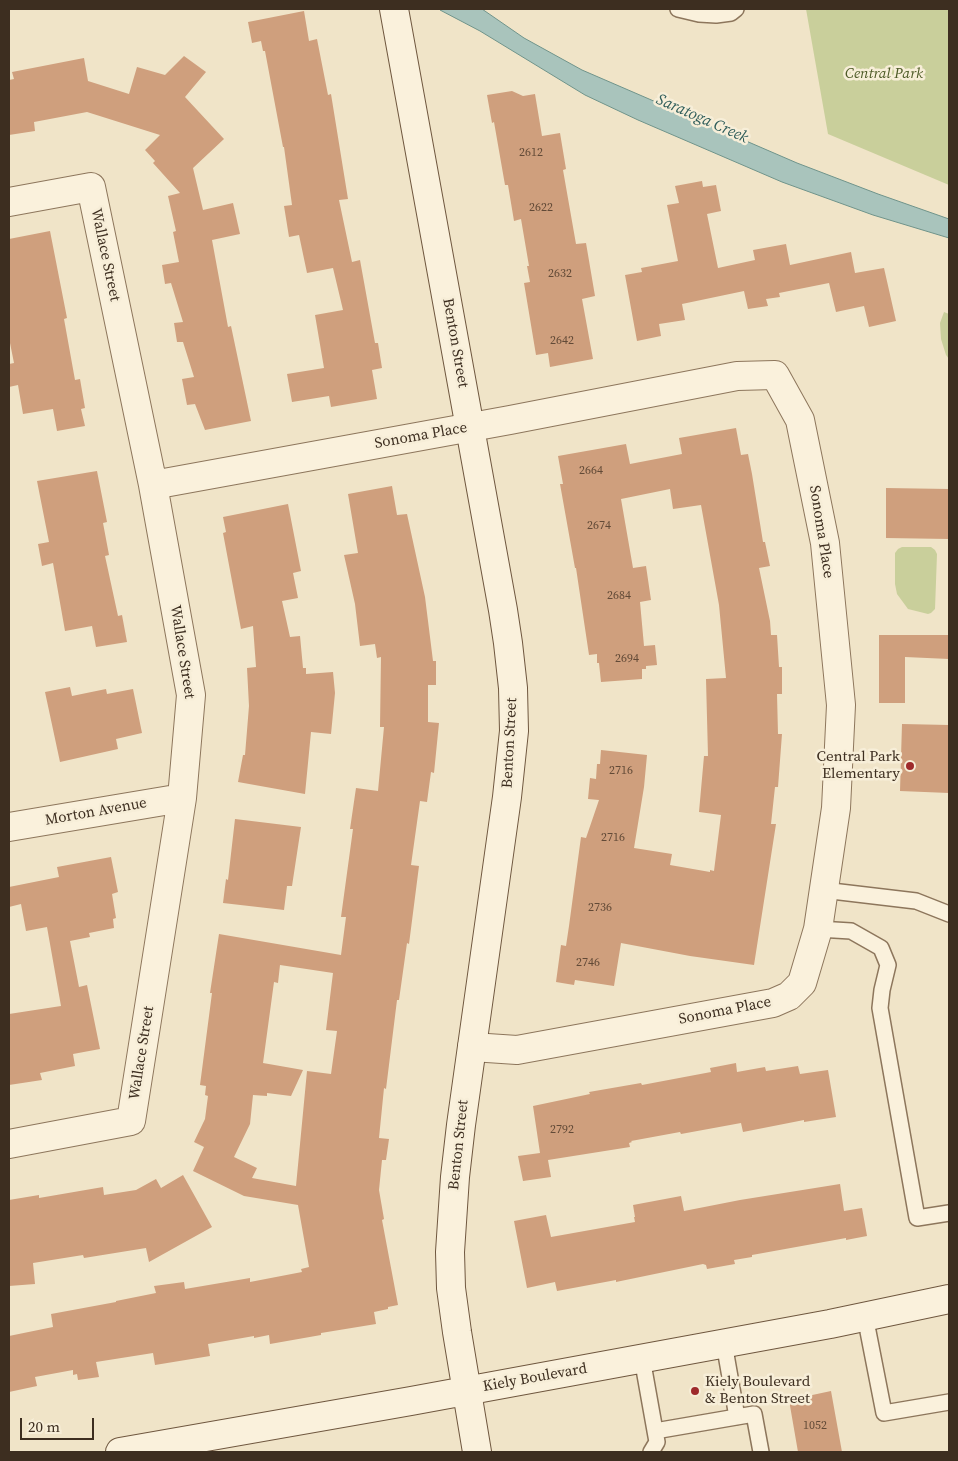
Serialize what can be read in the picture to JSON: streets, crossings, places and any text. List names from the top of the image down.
{
  "streets": {
    "street": [
      "Wallace Street",
      "Benton Street",
      "Sonoma Place",
      "Morton Avenue",
      "Kiely Boulevard"
    ]
  },
  "crossings": [
    ["Wallace Street", "Sonoma Place"],
    ["Wallace Street", "Morton Avenue"],
    ["Benton Street", "Sonoma Place"],
    ["Benton Street", "Kiely Boulevard"]
  ],
  "water": ["Saratoga Creek"],
  "parks": ["Central Park"],
  "places": ["Central Park Elementary", "Kiely Boulevard & Benton Street"],
  "house_numbers": [
    "2612",
    "2622",
    "2632",
    "2642",
    "2664",
    "2674",
    "2684",
    "2694",
    "2716",
    "2716",
    "2736",
    "2746",
    "2792",
    "1052"
  ],
  "scale_bar": "20 m"
}
